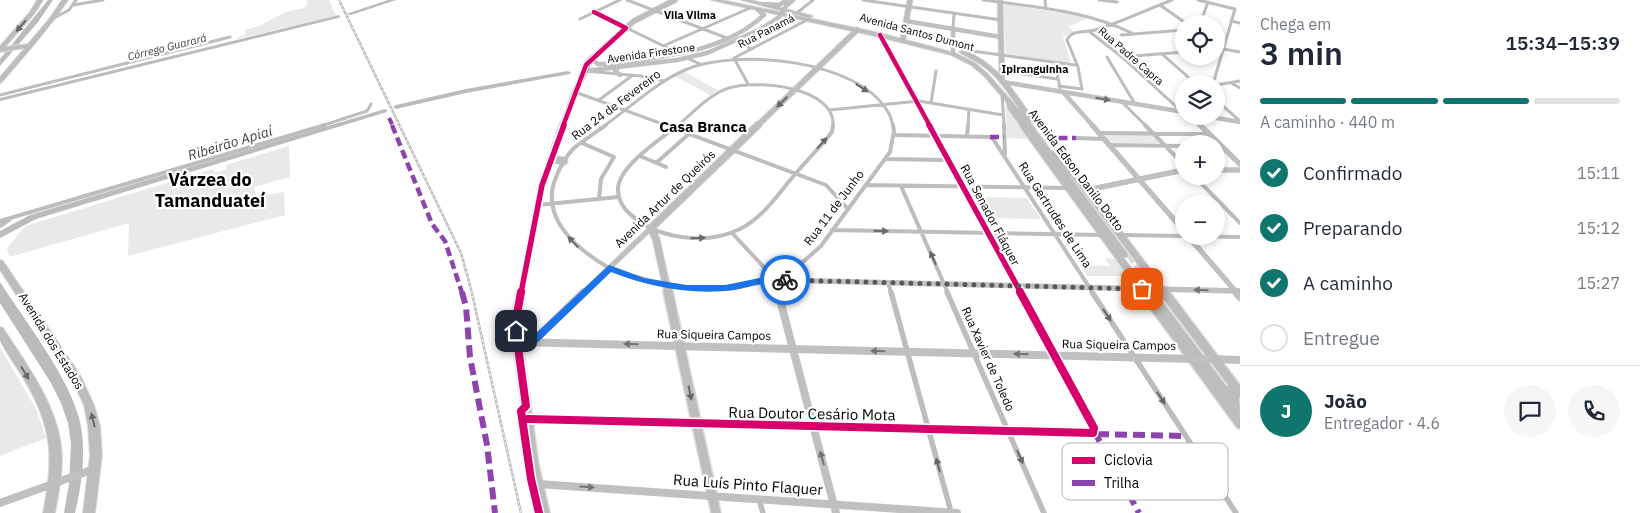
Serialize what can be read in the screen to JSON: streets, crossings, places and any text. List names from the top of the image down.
{
  "streets": {
    "highway": ["Avenida Santos Dumont", "Avenida Edson Danilo Dotto", "Avenida dos Estados"],
    "main road": ["Avenida Artur de Queirós"],
    "street": [
      "Rua Panamá",
      "Avenida Firestone",
      "Rua Padre Capra",
      "Rua 24 de Fevereiro",
      "Rua 11 de Junho",
      "Rua Senador Fláquer",
      "Rua Gertrudes de Lima",
      "Rua Siqueira Campos",
      "Rua Xavier de Toledo",
      "Rua Doutor Cesário Mota",
      "Rua Luís Pinto Flaquer"
    ]
  },
  "crossings": [
    ["Rua Panamá", "Avenida Santos Dumont"],
    ["Rua Panamá", "Rua 24 de Fevereiro"],
    ["Avenida Santos Dumont", "Avenida Firestone"],
    ["Avenida Santos Dumont", "Avenida Edson Danilo Dotto"],
    ["Avenida Santos Dumont", "Avenida Artur de Queirós"],
    ["Avenida Santos Dumont", "Rua Senador Fláquer"],
    ["Avenida Santos Dumont", "Rua Gertrudes de Lima"],
    ["Rua 24 de Fevereiro", "Avenida Artur de Queirós"],
    ["Avenida Edson Danilo Dotto", "Rua Gertrudes de Lima"],
    ["Avenida Artur de Queirós", "Rua 11 de Junho"],
    ["Avenida Artur de Queirós", "Rua Siqueira Campos"],
    ["Rua Senador Fláquer", "Rua Siqueira Campos"],
    ["Rua Senador Fláquer", "Rua Doutor Cesário Mota"],
    ["Rua Gertrudes de Lima", "Rua Siqueira Campos"],
    ["Rua Siqueira Campos", "Rua Xavier de Toledo"],
    ["Rua Xavier de Toledo", "Rua Doutor Cesário Mota"]
  ],
  "one_way": ["Rua Gertrudes de Lima", "Rua Siqueira Campos", "Rua Luís Pinto Flaquer"],
  "districts": [
    "Vila Vilma",
    "Ipiranguinha",
    "Casa Branca",
    "Várzea do Tamanduateí"
  ],
  "water": ["Córrego Guarará", "Ribeirão Apiaí"],
  "legend": ["Ciclovia", "Trilha"],
  "page": {
    "heading": ["3 min", "Chega em", "15:34–15:39"],
    "panel": ["João", "Entregador · 4.6"],
    "map_buttons": ["+", "−"],
    "bar": "A caminho · 440 m",
    "list": [
      ["Confirmado", "15:11"],
      ["Preparando", "15:12"],
      ["A caminho", "15:27"],
      "Entregue"
    ],
    "round": "J"
  }
}
